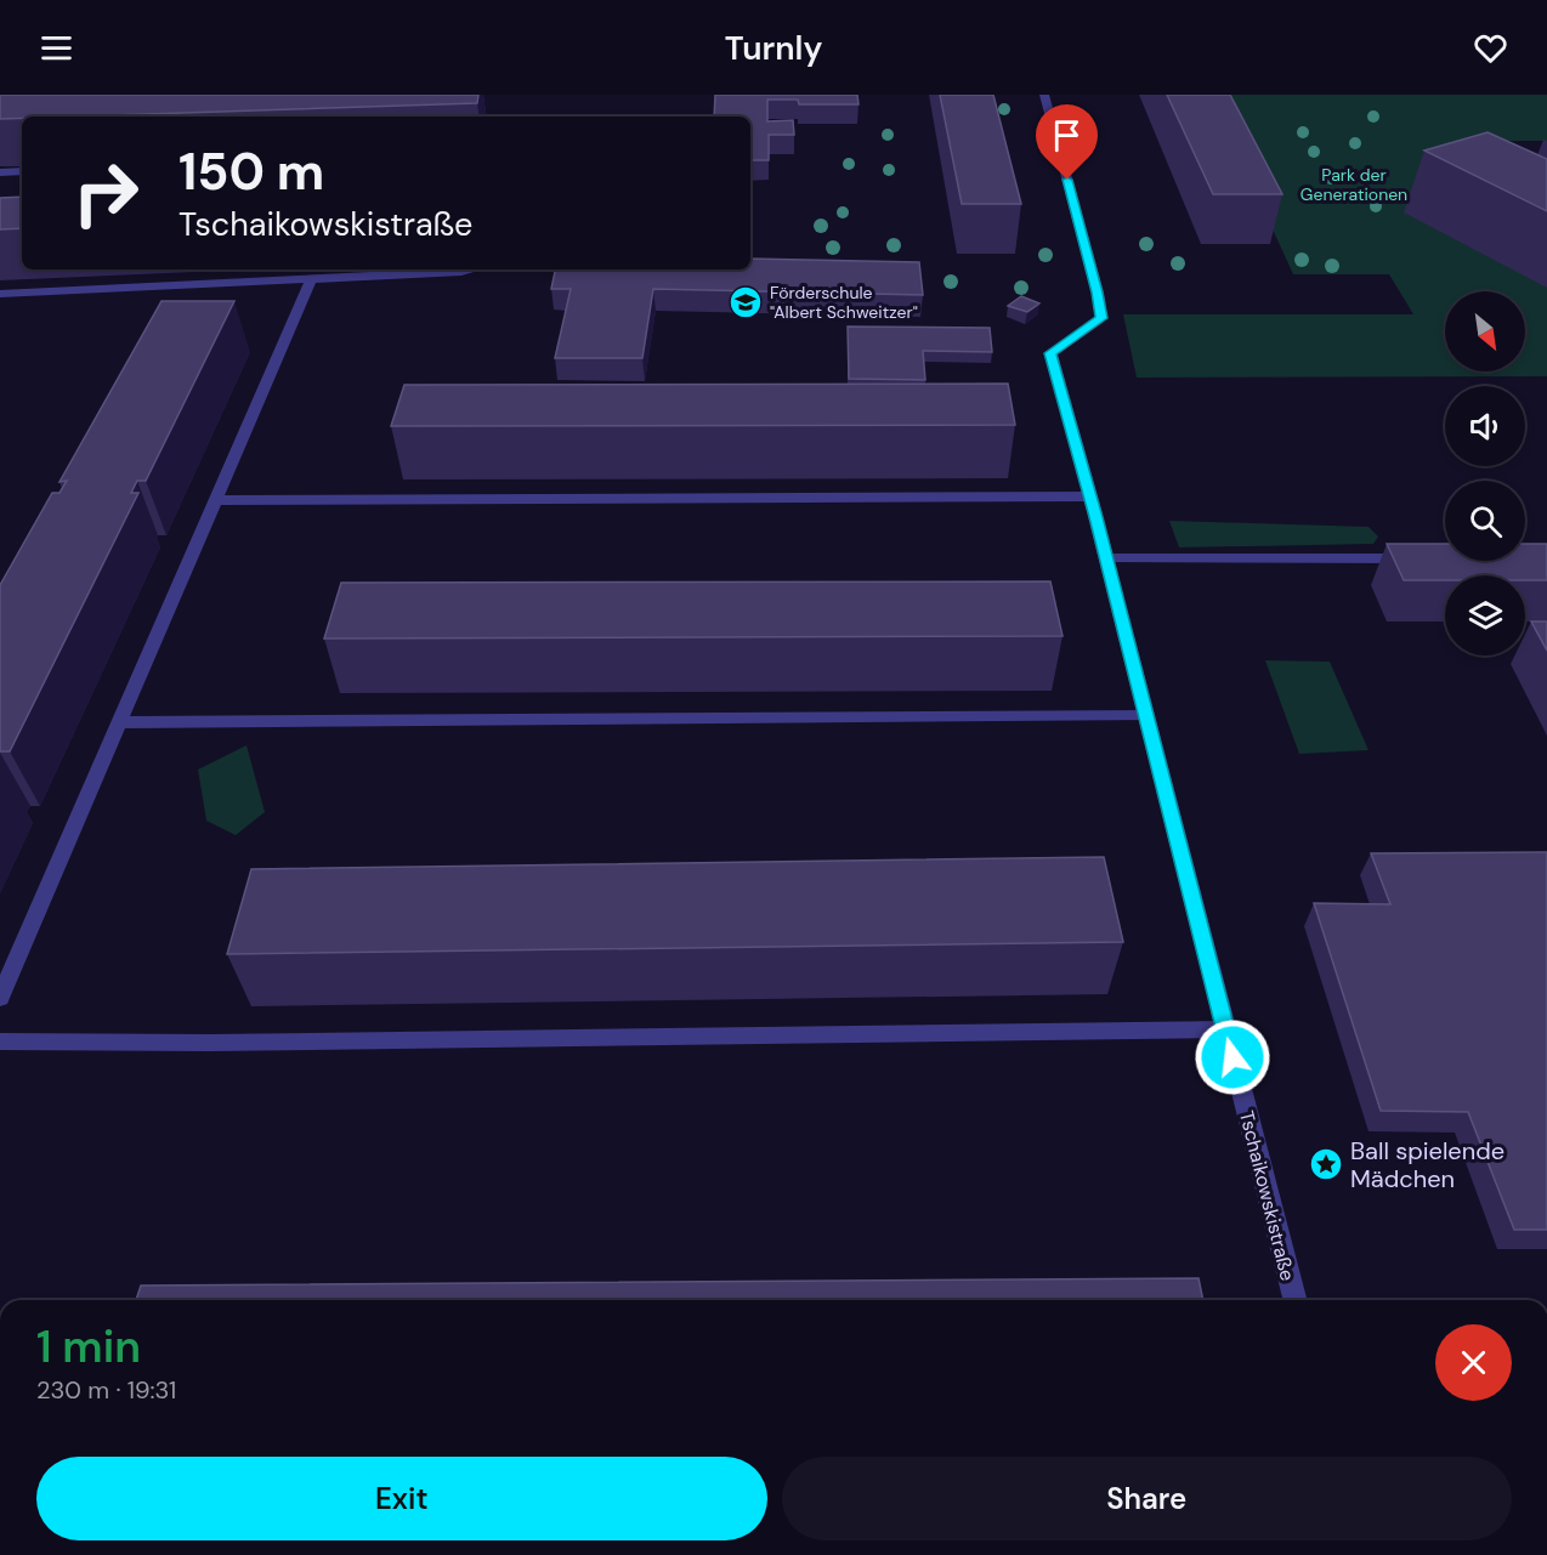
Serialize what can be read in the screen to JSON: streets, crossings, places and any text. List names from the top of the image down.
{
  "streets": {
    "street": ["Tschaikowskistraße"]
  },
  "parks": ["Park der Generationen"],
  "places": {
    "school or university": ["Förderschule \"Albert Schweitzer\""],
    "place": ["Ball spielende Mädchen"]
  },
  "north": "bottom right",
  "page": {
    "header": "Turnly",
    "turn": ["150 m", "Tschaikowskistraße"],
    "heading": ["1 min", "230 m · 19:31"],
    "buttons": ["Exit", "Share"]
  }
}
